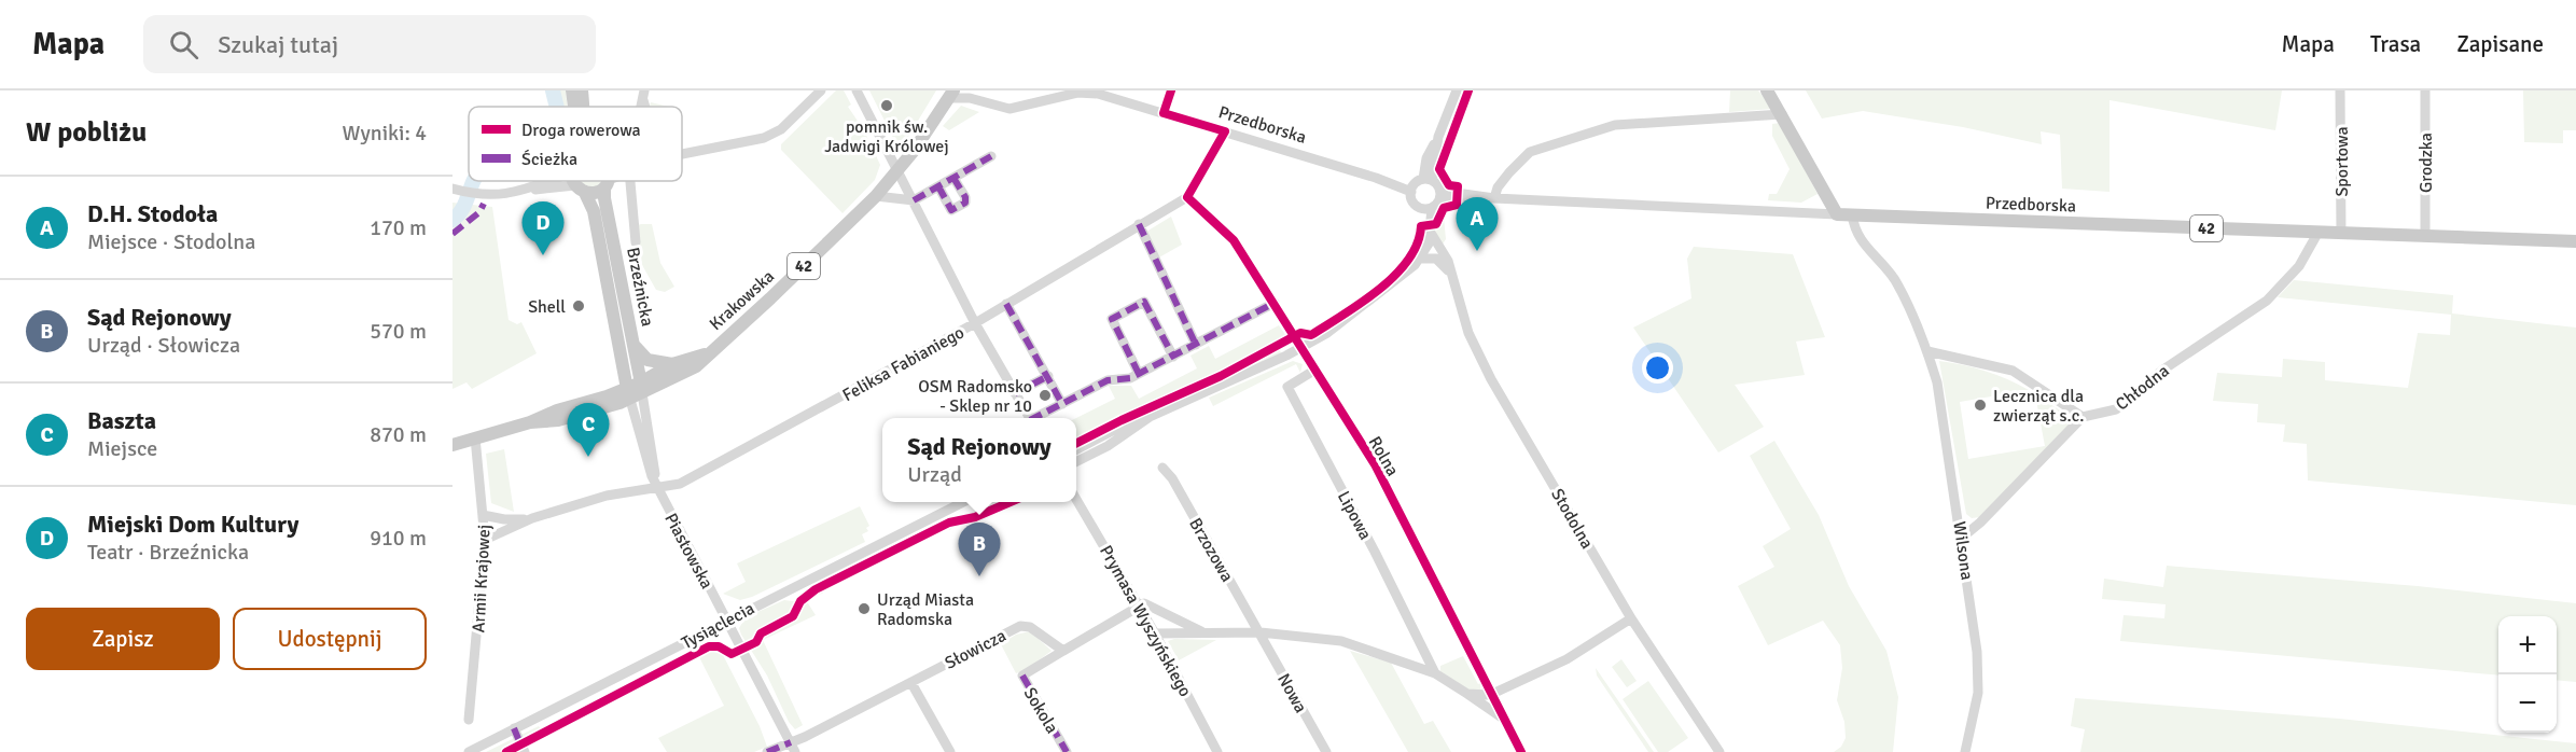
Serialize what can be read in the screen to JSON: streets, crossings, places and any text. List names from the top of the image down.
{
  "streets": {
    "main road": [
      "Przedborska",
      "42",
      "Brzeźnicka",
      "Krakowska"
    ],
    "street": [
      "Sportowa",
      "Grodzka",
      "Feliksa Fabianiego",
      "Chłodna",
      "Rolna",
      "Lipowa",
      "Stodolna",
      "Brzozowa",
      "Piastowska",
      "Wilsona",
      "Armii Krajowej",
      "Prymasa Wyszyńskiego",
      "Tysiąclecia",
      "Słowicza",
      "Nowa",
      "Sokola"
    ]
  },
  "crossings": [
    ["Przedborska", "Sportowa"],
    ["Przedborska", "Grodzka"],
    ["Przedborska", "42"],
    ["Przedborska", "Chłodna"],
    ["Przedborska", "Wilsona"],
    ["42", "Krakowska"],
    ["Brzeźnicka", "Krakowska"],
    ["Brzeźnicka", "Piastowska"],
    ["Krakowska", "Piastowska"],
    ["Krakowska", "Armii Krajowej"],
    ["Feliksa Fabianiego", "Rolna"],
    ["Feliksa Fabianiego", "Piastowska"],
    ["Feliksa Fabianiego", "Armii Krajowej"],
    ["Rolna", "Lipowa"],
    ["Brzozowa", "Nowa"],
    ["Piastowska", "Tysiąclecia"],
    ["Piastowska", "Słowicza"],
    ["Słowicza", "Sokola"]
  ],
  "places": [
    "pomnik św. Jadwigi Królowej",
    "Shell",
    "OSM Radomsko - Sklep nr 10",
    "Lecznica dla zwierząt s.c.",
    "Urząd Miasta Radomska"
  ],
  "legend": ["Droga rowerowa", "Ścieżka"],
  "page": {
    "header": "Mapa",
    "search": "Szukaj tutaj",
    "nav": ["Mapa", "Trasa", "Zapisane"],
    "heading": ["W pobliżu", "Wyniki: 4"],
    "list": [
      {
        "mark": "A",
        "name": "D.H. Stodoła",
        "note": "Miejsce · Stodolna",
        "value": "170 m"
      },
      {
        "mark": "B",
        "name": "Sąd Rejonowy",
        "note": "Urząd · Słowicza",
        "value": "570 m"
      },
      {
        "mark": "C",
        "name": "Baszta",
        "note": "Miejsce",
        "value": "870 m"
      },
      {
        "mark": "D",
        "name": "Miejski Dom Kultury",
        "note": "Teatr · Brzeźnicka",
        "value": "910 m"
      }
    ],
    "pins": [
      "A",
      "D",
      "C",
      "B"
    ],
    "popup": ["Sąd Rejonowy", "Urząd"],
    "buttons": ["Zapisz", "Udostępnij"],
    "map_buttons": ["+", "−"]
  }
}
